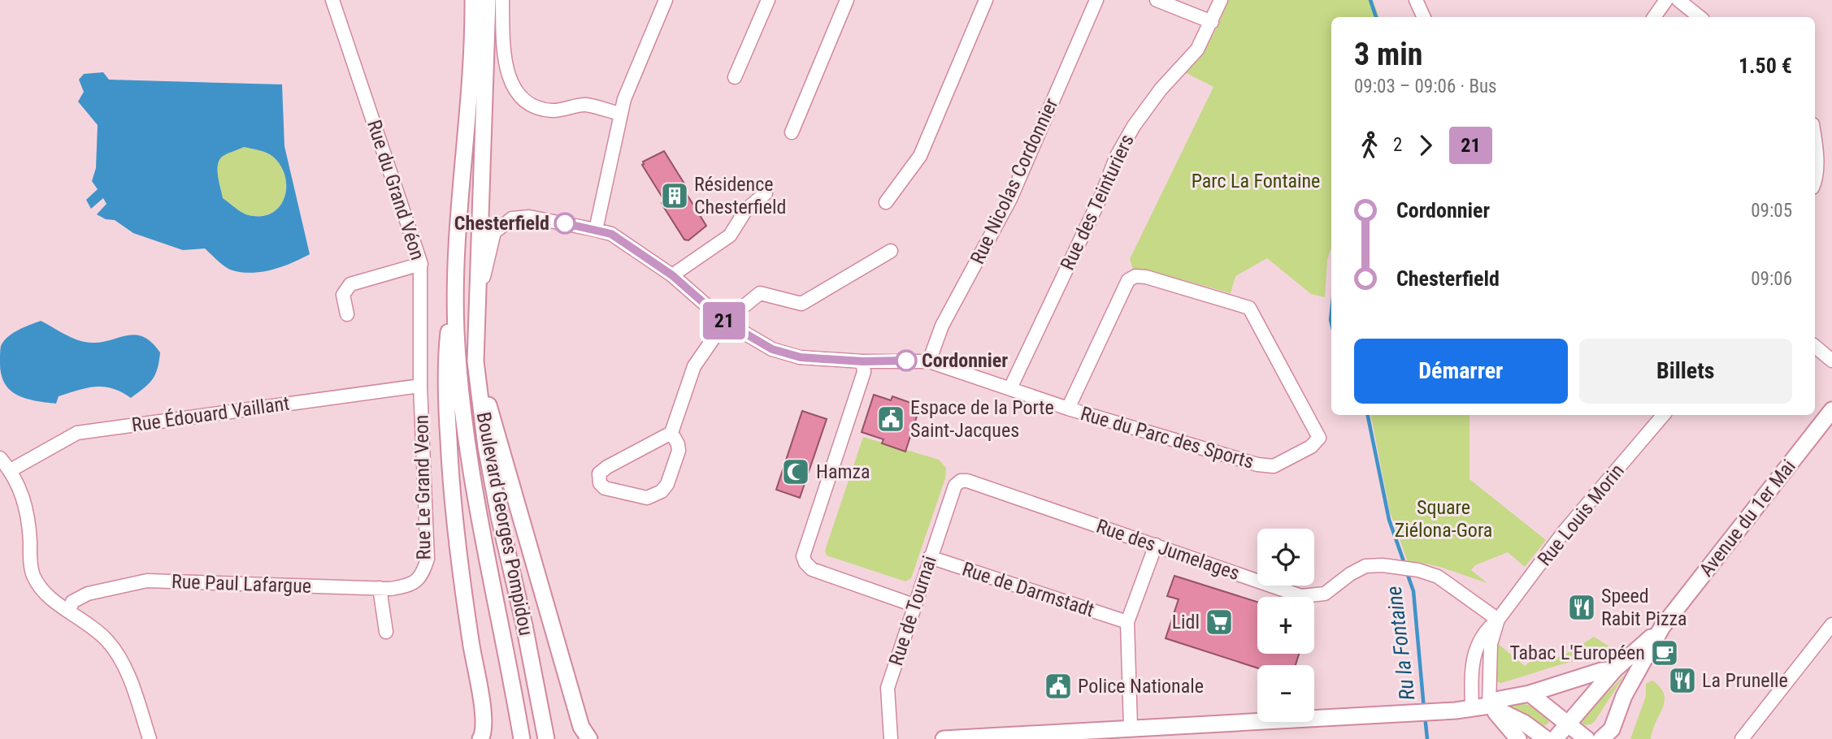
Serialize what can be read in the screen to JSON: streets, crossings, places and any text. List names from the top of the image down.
{
  "streets": {
    "main road": ["Avenue du 1er Mai", "Boulevard Georges Pompidou"],
    "street": [
      "Rue Nicolas Cordonnier",
      "Rue du Grand Véon",
      "Rue des Teinturiers",
      "Rue Édouard Vaillant",
      "Rue du Parc des Sports",
      "Rue Le Grand Veon",
      "Rue Louis Morin",
      "Rue des Jumelages",
      "Rue Paul Lafargue",
      "Rue de Darmstadt",
      "Rue de Tournai"
    ]
  },
  "crossings": [
    ["Rue du Grand Véon", "Rue Édouard Vaillant"],
    ["Rue du Grand Véon", "Rue Le Grand Veon"],
    ["Rue Édouard Vaillant", "Rue Le Grand Veon"],
    ["Rue Le Grand Veon", "Rue Paul Lafargue"],
    ["Rue Louis Morin", "Rue des Jumelages"],
    ["Rue des Jumelages", "Rue de Tournai"],
    ["Rue de Darmstadt", "Rue de Tournai"]
  ],
  "water": ["Ru la Fontaine"],
  "parks": ["Parc La Fontaine", "Square Ziélona-Gora"],
  "places": {
    "building": ["Résidence Chesterfield"],
    "other": ["Chesterfield", "Cordonnier"],
    "public building": ["Espace de la Porte Saint-Jacques", "Police Nationale"],
    "mosque": ["Hamza"],
    "restaurant": ["Speed Rabit Pizza", "La Prunelle"],
    "supermarket": ["Lidl"],
    "cafe": ["Tabac L'Européen"]
  },
  "lines": ["bus line 21"],
  "page": {
    "on_map": "21",
    "heading": ["3 min", "09:03 – 09:06 · Bus", "1.50 €"],
    "legs": ["2", "21"],
    "list": [
      {
        "name": "Cordonnier",
        "value": "09:05"
      },
      {
        "name": "Chesterfield",
        "value": "09:06"
      }
    ],
    "buttons": ["Démarrer", "Billets"],
    "map_buttons": ["+", "−"]
  }
}
